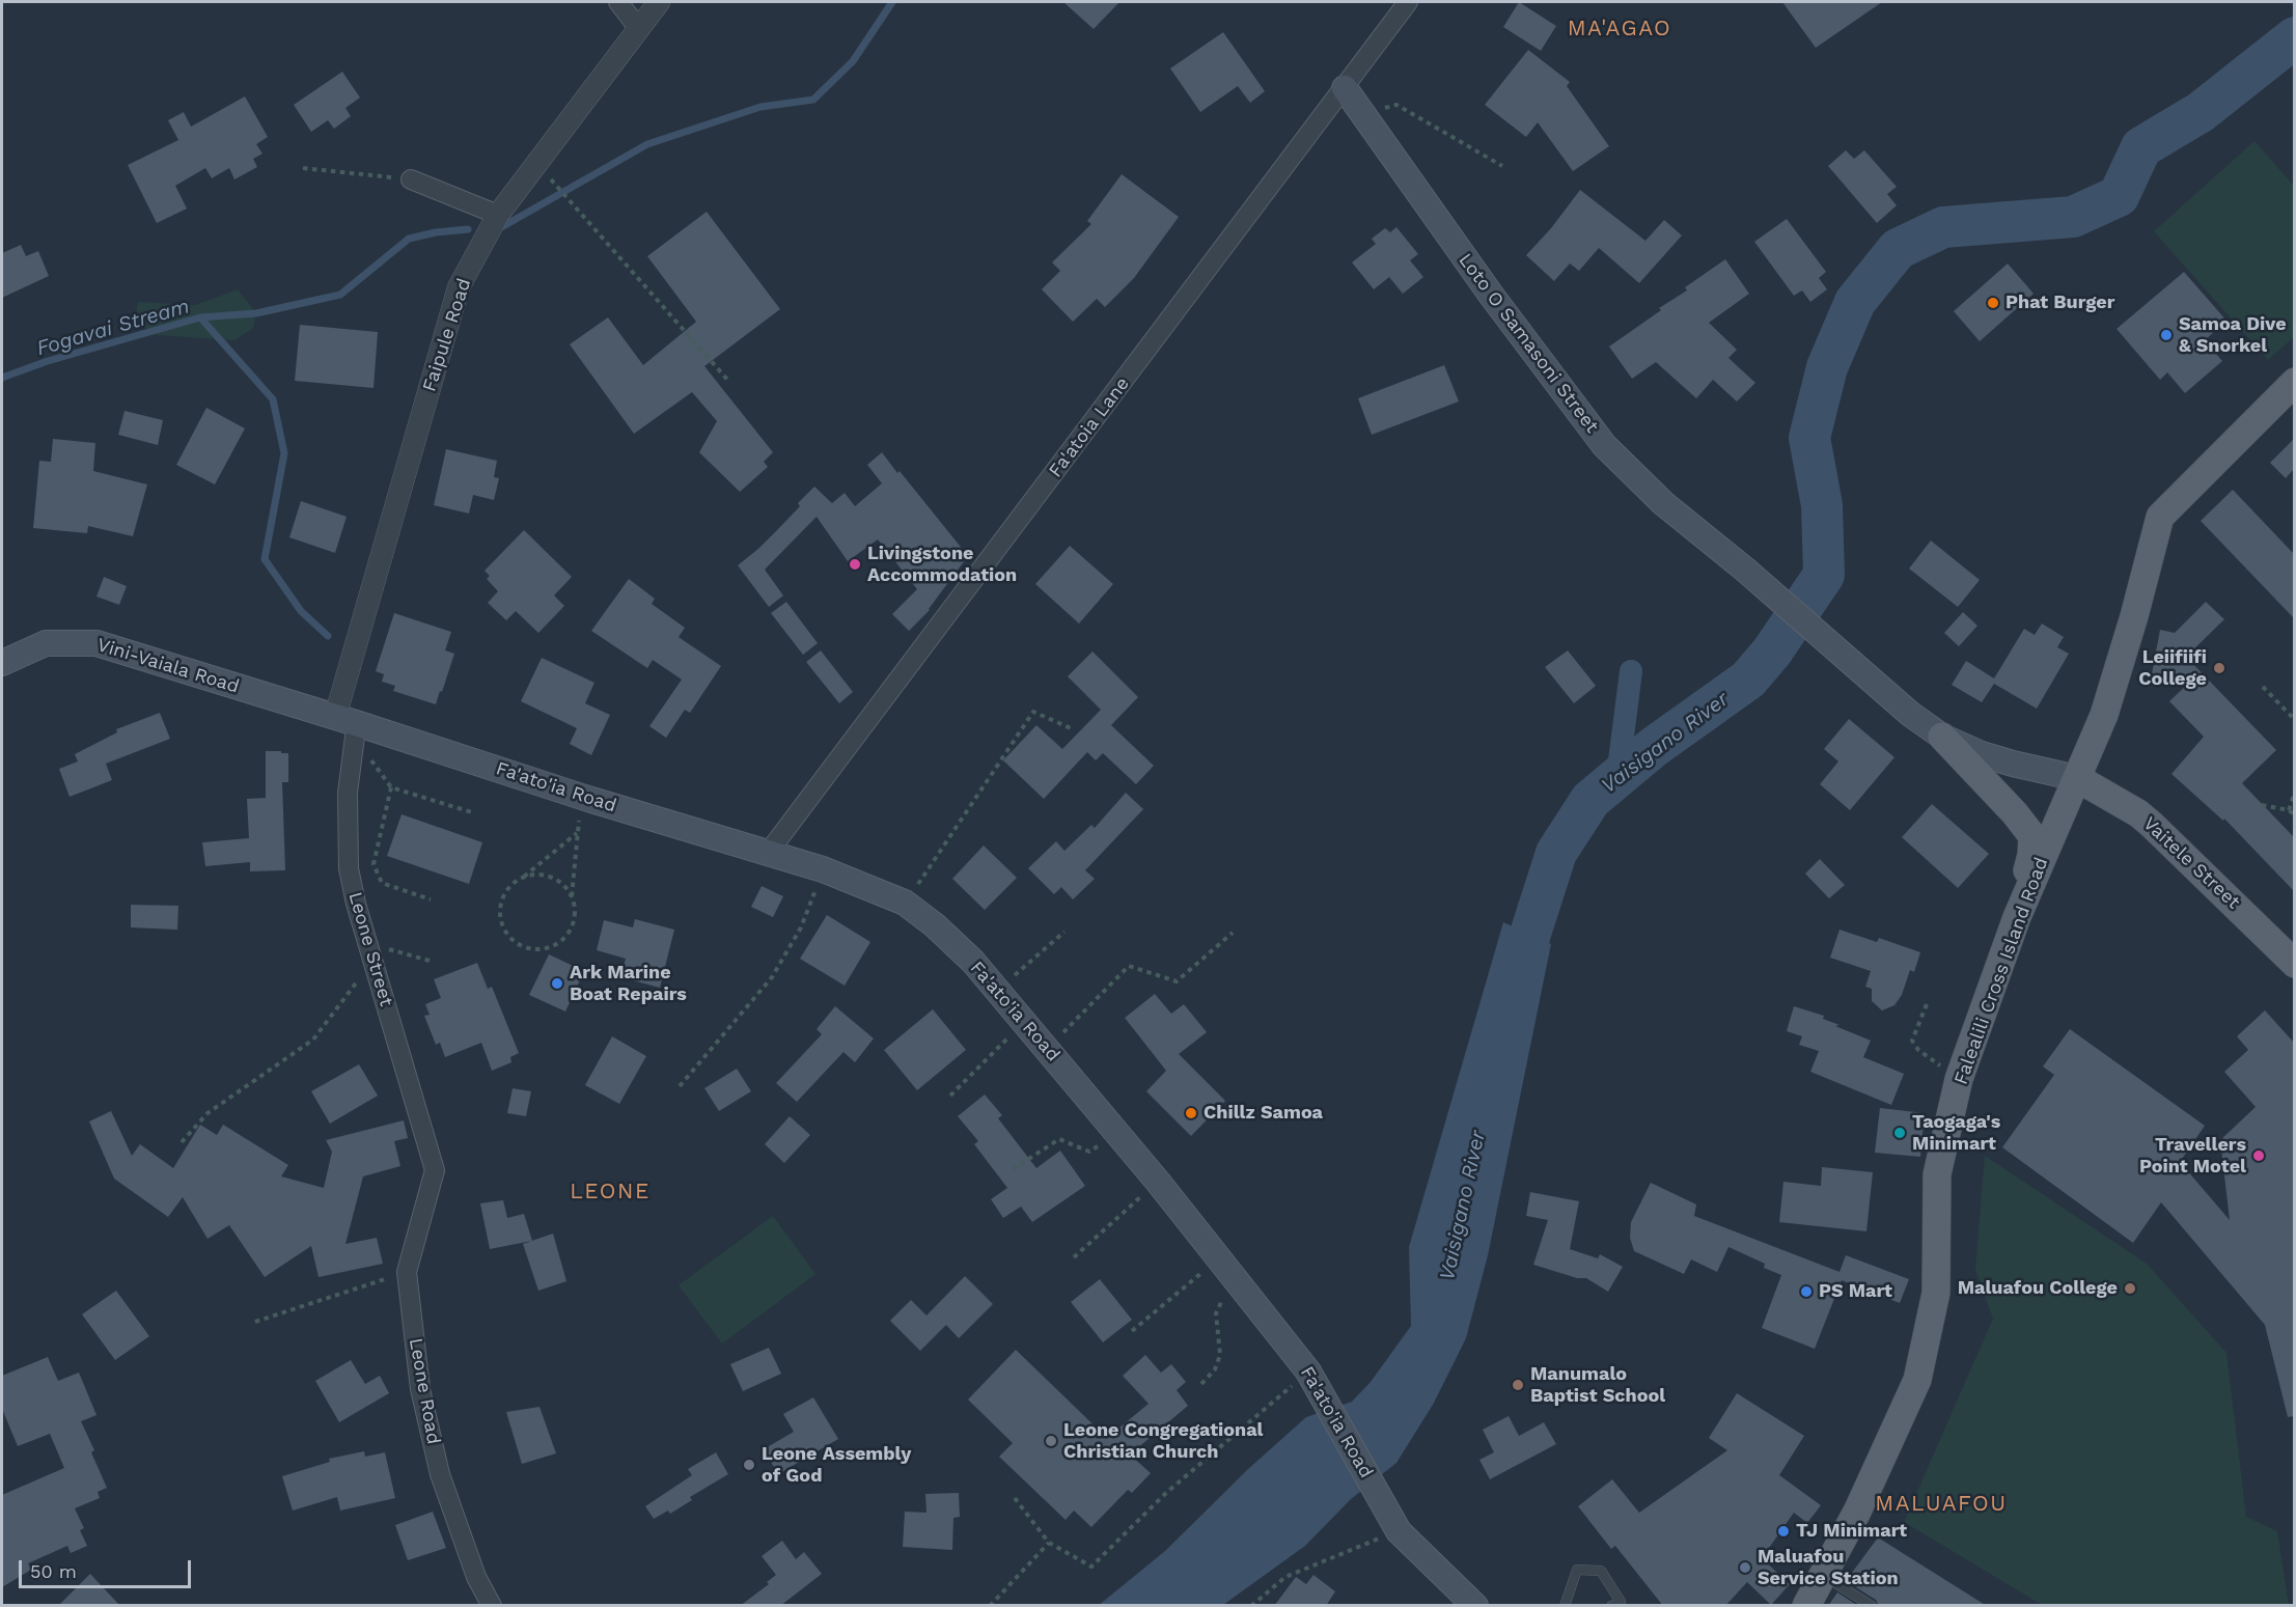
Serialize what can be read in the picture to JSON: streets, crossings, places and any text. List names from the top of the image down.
{
  "streets": {
    "main road": [
      "Loto O Samasoni Street",
      "Vini-Vaiala Road",
      "Fa'ato'ia Road",
      "Vaitele Street",
      "Falealili Cross Island Road"
    ],
    "street": [
      "Faipule Road",
      "Fa'atoia Lane",
      "Leone Street",
      "Leone Road"
    ]
  },
  "crossings": [
    ["Faipule Road", "Vini-Vaiala Road"],
    ["Faipule Road", "Fa'ato'ia Road"],
    ["Loto O Samasoni Street", "Fa'atoia Lane"],
    ["Fa'atoia Lane", "Fa'ato'ia Road"],
    ["Vini-Vaiala Road", "Fa'ato'ia Road"],
    ["Fa'ato'ia Road", "Leone Street"],
    ["Vaitele Street", "Falealili Cross Island Road"],
    ["Leone Street", "Leone Road"]
  ],
  "districts": ["MA'AGAO", "LEONE", "MALUAFOU"],
  "water": ["Fogavai Stream", "Vaisigano River"],
  "places": [
    "Phat Burger",
    "Samoa Dive & Snorkel",
    "Livingstone Accommodation",
    "Leiifiifi College",
    "Ark Marine Boat Repairs",
    "Chillz Samoa",
    "Taogaga's Minimart",
    "Travellers Point Motel",
    "Maluafou College",
    "PS Mart",
    "Manumalo Baptist School",
    "Leone Congregational Christian Church",
    "Leone Assembly of God",
    "TJ Minimart",
    "Maluafou Service Station"
  ],
  "scale_bar": "50 m"
}
